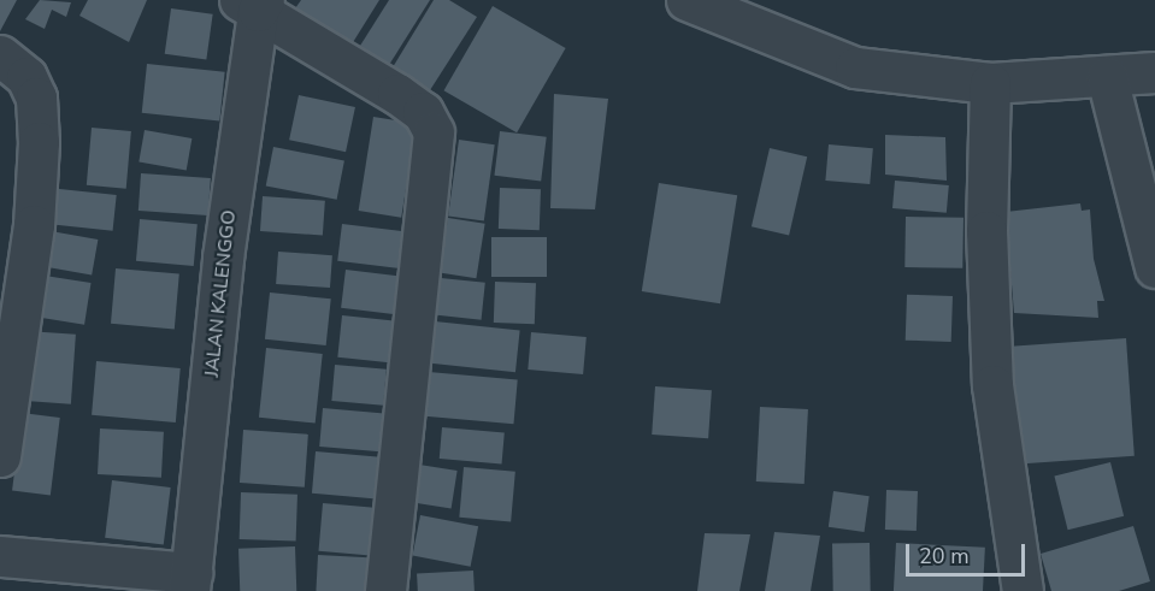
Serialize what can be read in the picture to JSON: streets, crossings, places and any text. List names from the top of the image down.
{
  "streets": {
    "street": ["JALAN KALENGGO"]
  },
  "scale_bar": "20 m"
}
